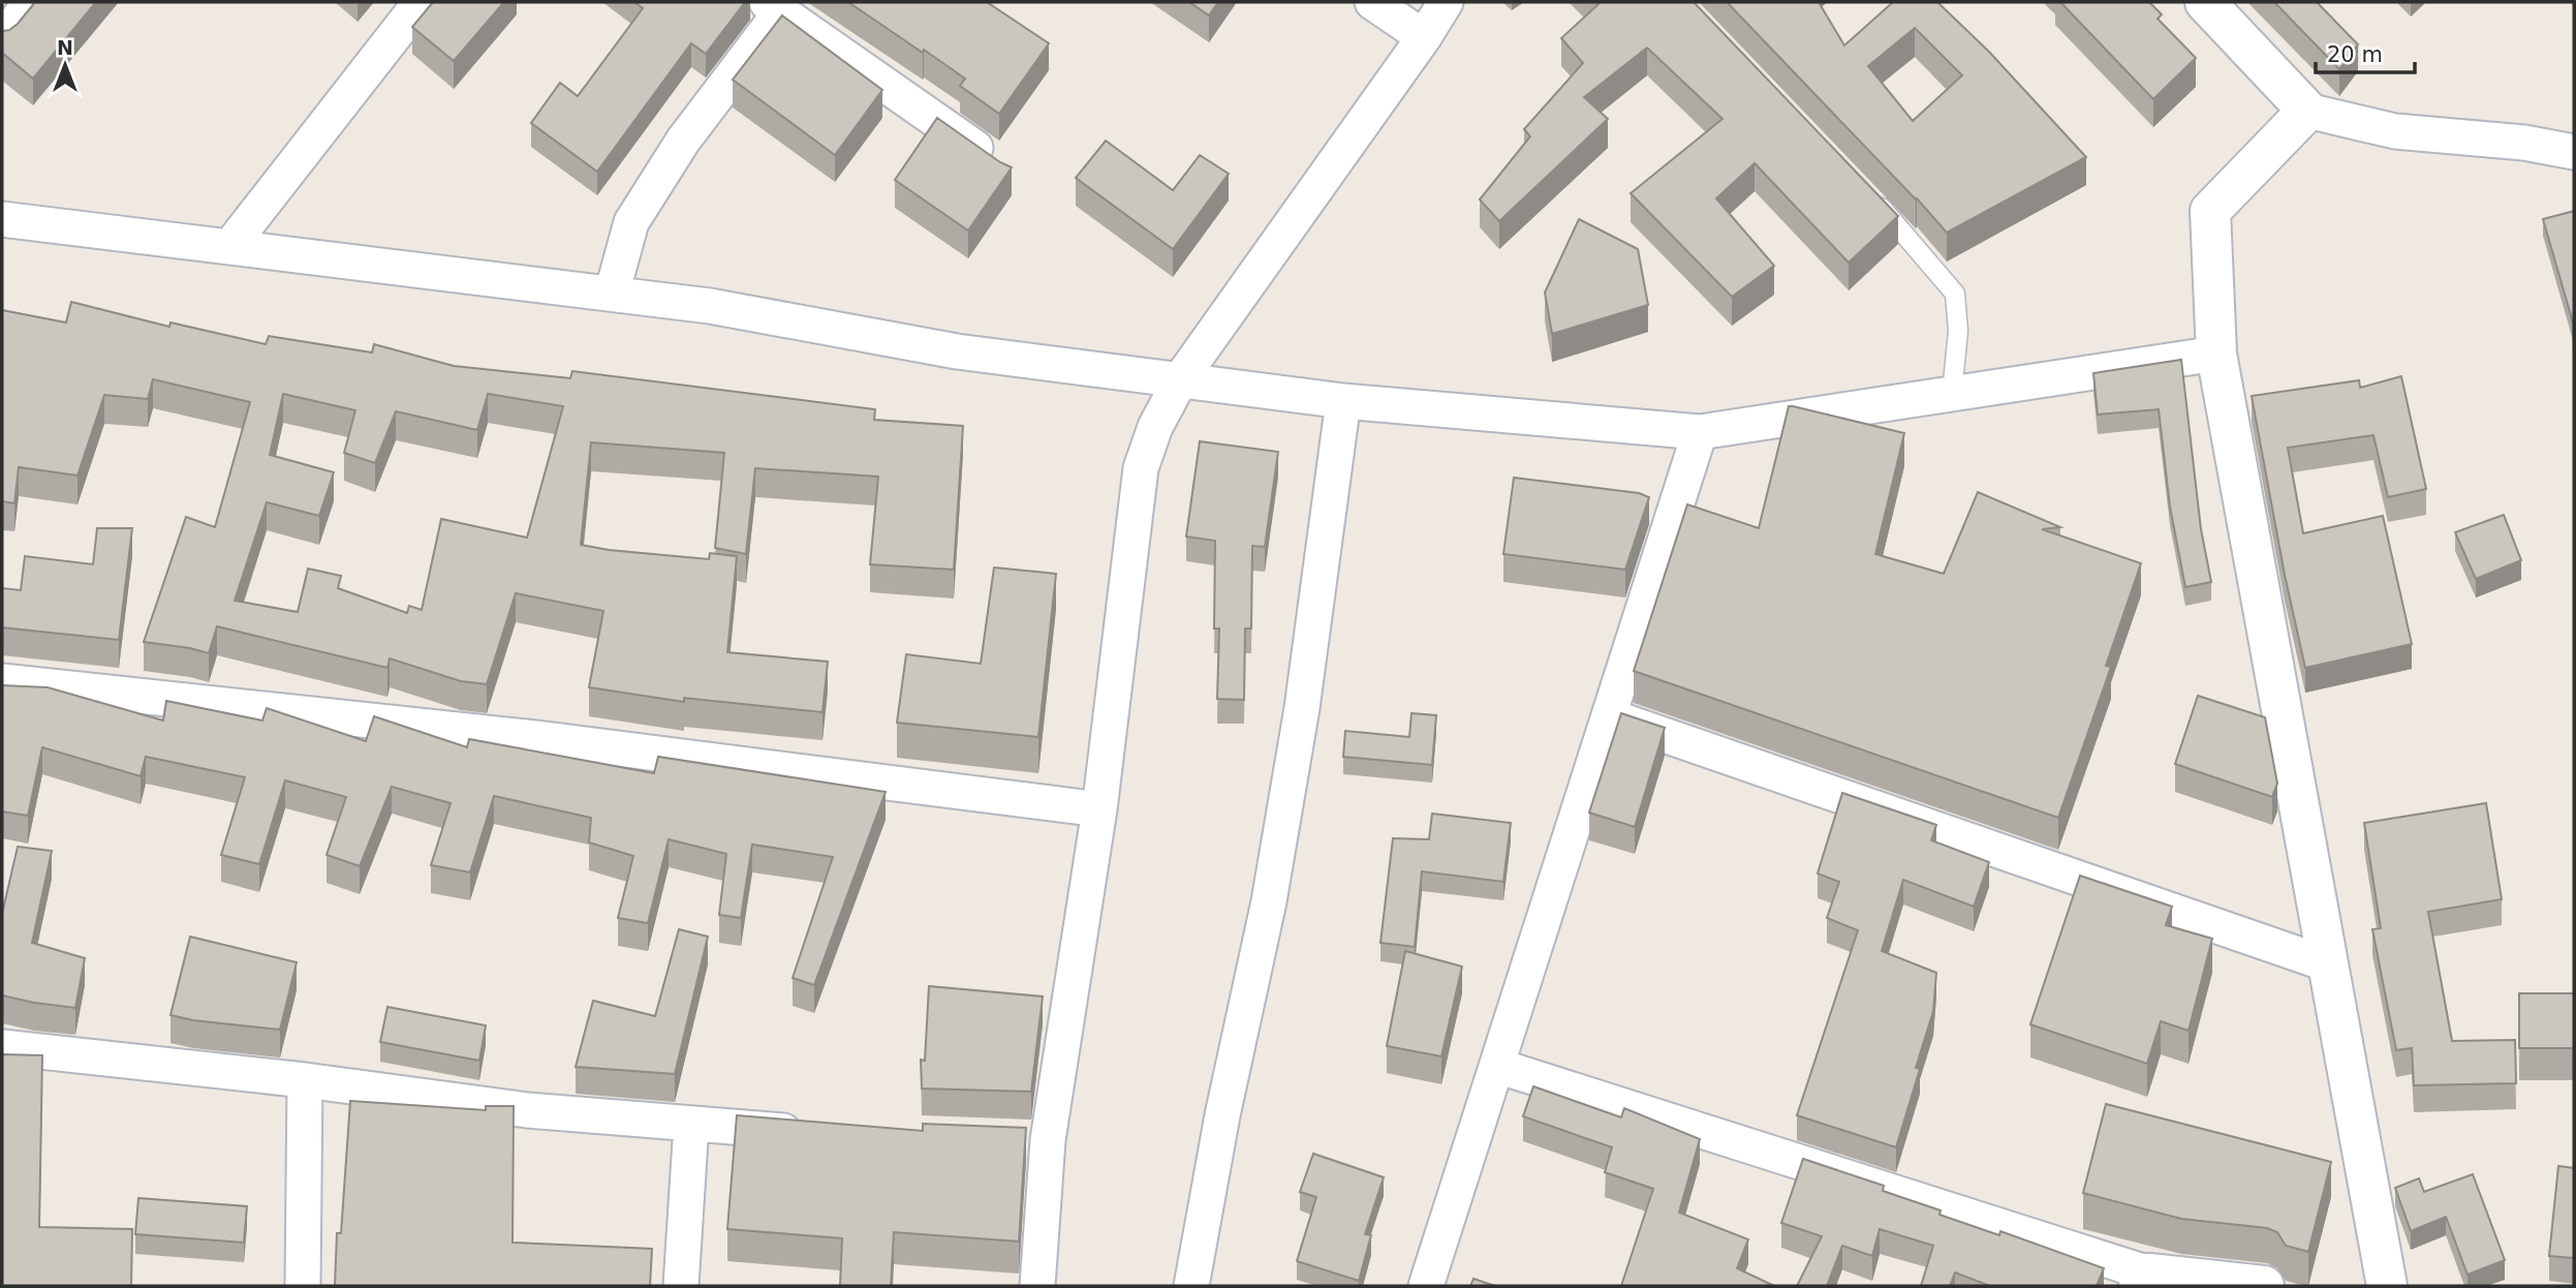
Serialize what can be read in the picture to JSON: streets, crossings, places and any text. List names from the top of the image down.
{
  "scale_bar": "20 m",
  "north": "top"
}
